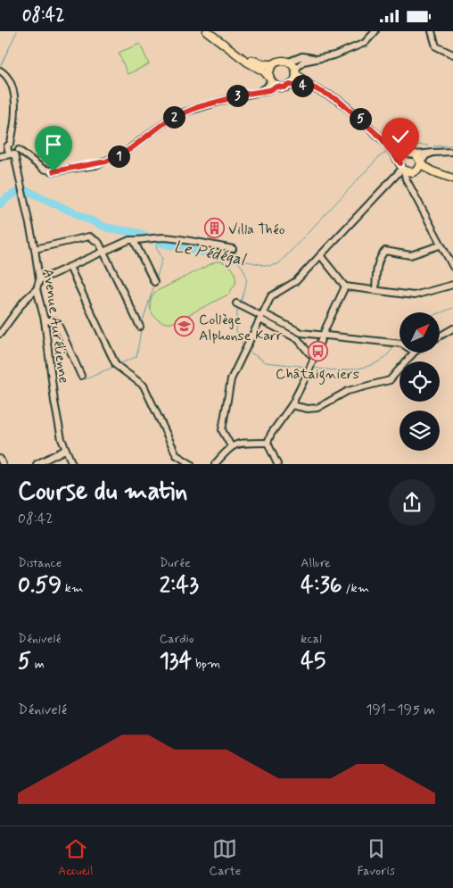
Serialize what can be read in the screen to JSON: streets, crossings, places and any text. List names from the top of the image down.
{
  "streets": {
    "street": ["Avenue Aurélienne"]
  },
  "water": ["Le Pédégal"],
  "places": {
    "building": ["Villa Théo"],
    "school or university": ["Collège Alphonse Karr"],
    "bus stop": ["Châtaigniers"]
  },
  "north": "top right",
  "page": {
    "status": "08:42",
    "pins": [
      "4",
      "3",
      "2",
      "5",
      "1"
    ],
    "heading": ["Course du matin", "08:42"],
    "stats": [
      ["Distance", "0.59 km"],
      ["Durée", "2:43"],
      ["Allure", "4:36 /km"],
      ["Dénivelé", "5 m"],
      ["Cardio", "134 bpm"],
      ["kcal", "45"]
    ],
    "chart": ["Dénivelé", "191–195 m"],
    "tabs": ["Accueil", "Carte", "Favoris"]
  }
}
